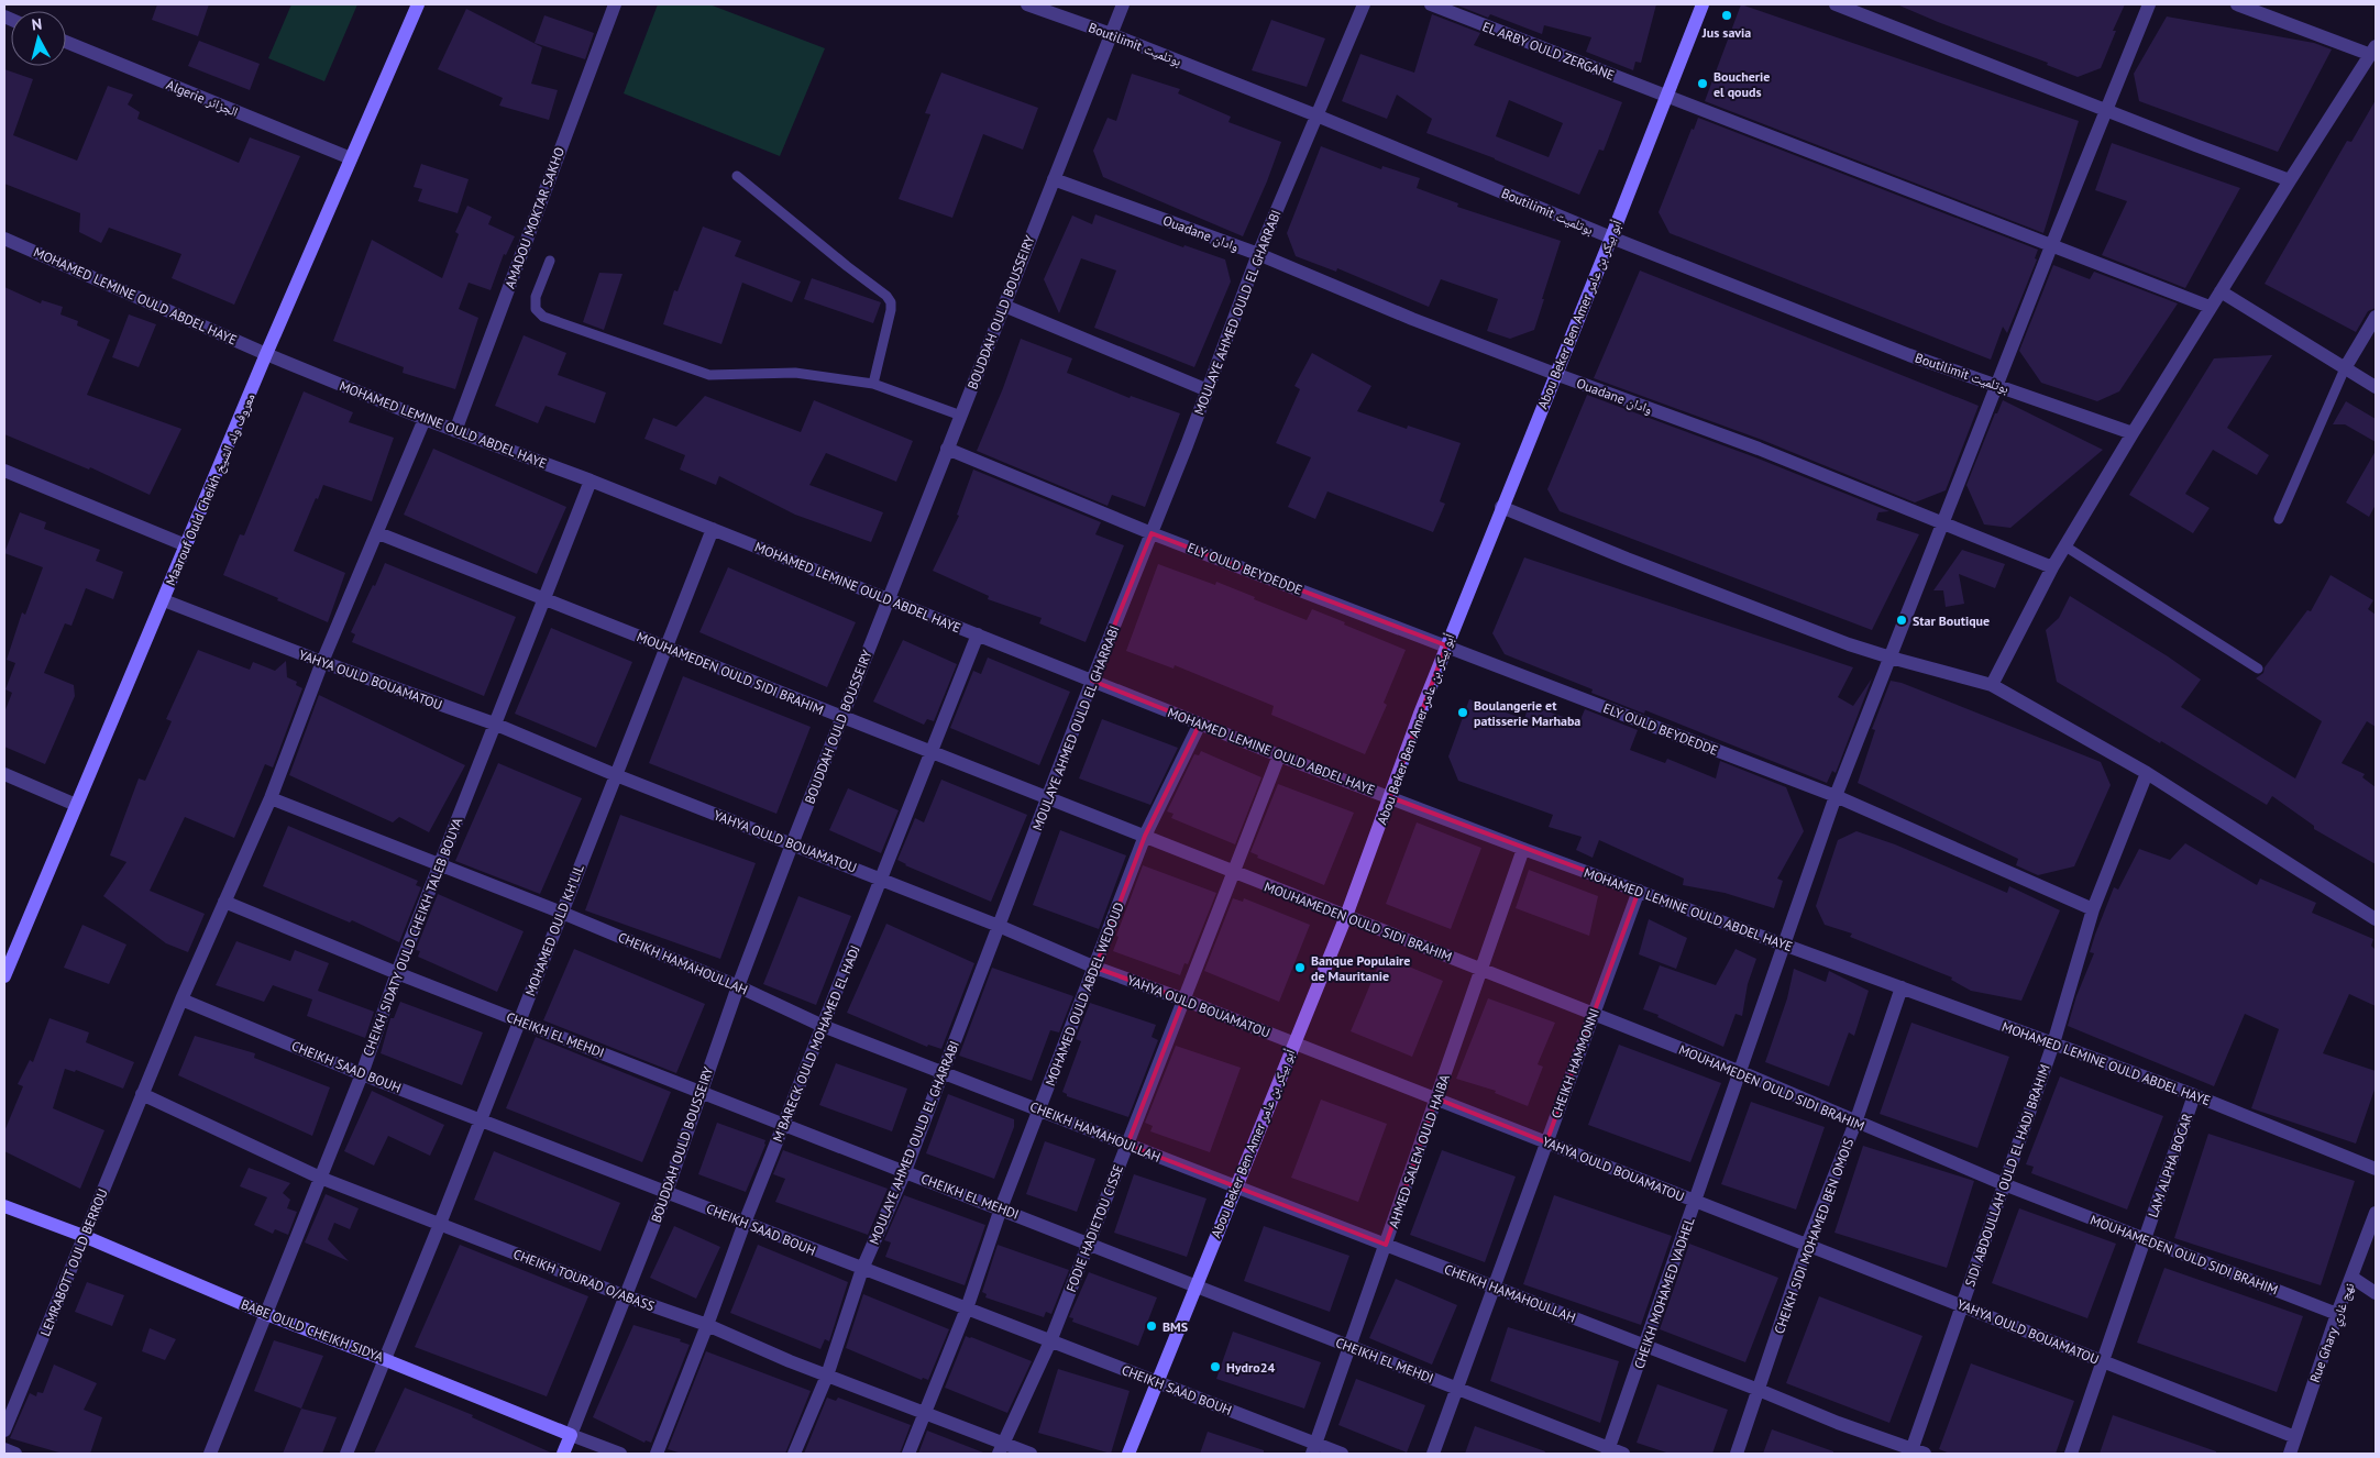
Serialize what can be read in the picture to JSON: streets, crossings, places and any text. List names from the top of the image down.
{
  "streets": {
    "street": [
      "Boutilimit بوتلميت",
      "EL ARBY OULD ZERGANE",
      "Algerie الجزائر",
      "AMADOU MOKTAR SAKHO",
      "Ouadane وادان",
      "MOHAMED LEMINE OULD ABDEL HAYE",
      "BOUDDAH OULD BOUSSEIRY",
      "MOULAYE AHMED OULD EL GHARRABI",
      "Abou Beker Ben Amer أبو بيكر بن عامر",
      "Maarouf Ould Cheikh معروف ولد الشيخ",
      "ELY OULD BEYDEDDE",
      "MOUHAMEDEN OULD SIDI BRAHIM",
      "YAHYA OULD BOUAMATOU",
      "MOHAMED OULD KH'LIL",
      "CHEIKH SIDATY OULD CHEIKH TALEB BOUYA",
      "CHEIKH HAMAHOULLAH",
      "MOHAMED OULD ABDEL WEDOUD",
      "CHEIKH EL MEHDI",
      "M'BARECK OULD MOHAMED EL HADJ",
      "CHEIKH HAMMONNI",
      "CHEIKH SAAD BOUH",
      "AHMED SALEM OULD HAIBA",
      "LAM ALPHA BOCAR",
      "SIDI ABDOULLAH OULD EL HADJ BRAHIM",
      "FODIE HADIETOU CISSE",
      "CHEIKH SIDI MOHAMED BEN OMOIS",
      "LEMRABOTT OULD BERROU",
      "CHEIKH TOURAD O/ABASS",
      "CHEIKH MOHAMED VADHEL",
      "BABE OULD CHEIKH SIDYA",
      "Rue Ghary نهج غاري"
    ]
  },
  "crossings": [
    ["Boutilimit بوتلميت", "BOUDDAH OULD BOUSSEIRY"],
    ["Boutilimit بوتلميت", "MOULAYE AHMED OULD EL GHARRABI"],
    ["Boutilimit بوتلميت", "Abou Beker Ben Amer أبو بيكر بن عامر"],
    ["Boutilimit بوتلميت", "CHEIKH MOHAMED VADHEL"],
    ["EL ARBY OULD ZERGANE", "Abou Beker Ben Amer أبو بيكر بن عامر"],
    ["EL ARBY OULD ZERGANE", "CHEIKH MOHAMED VADHEL"],
    ["Algerie الجزائر", "Maarouf Ould Cheikh معروف ولد الشيخ"],
    ["AMADOU MOKTAR SAKHO", "MOHAMED LEMINE OULD ABDEL HAYE"],
    ["Ouadane وادان", "BOUDDAH OULD BOUSSEIRY"],
    ["Ouadane وادان", "MOULAYE AHMED OULD EL GHARRABI"],
    ["Ouadane وادان", "Abou Beker Ben Amer أبو بيكر بن عامر"],
    ["Ouadane وادان", "CHEIKH MOHAMED VADHEL"],
    ["MOHAMED LEMINE OULD ABDEL HAYE", "BOUDDAH OULD BOUSSEIRY"],
    ["MOHAMED LEMINE OULD ABDEL HAYE", "MOULAYE AHMED OULD EL GHARRABI"],
    ["MOHAMED LEMINE OULD ABDEL HAYE", "Abou Beker Ben Amer أبو بيكر بن عامر"],
    ["MOHAMED LEMINE OULD ABDEL HAYE", "Maarouf Ould Cheikh معروف ولد الشيخ"],
    ["MOHAMED LEMINE OULD ABDEL HAYE", "MOHAMED OULD KH'LIL"],
    ["MOHAMED LEMINE OULD ABDEL HAYE", "CHEIKH SIDATY OULD CHEIKH TALEB BOUYA"],
    ["MOHAMED LEMINE OULD ABDEL HAYE", "MOHAMED OULD ABDEL WEDOUD"],
    ["MOHAMED LEMINE OULD ABDEL HAYE", "M'BARECK OULD MOHAMED EL HADJ"],
    ["MOHAMED LEMINE OULD ABDEL HAYE", "CHEIKH HAMMONNI"],
    ["MOHAMED LEMINE OULD ABDEL HAYE", "AHMED SALEM OULD HAIBA"],
    ["MOHAMED LEMINE OULD ABDEL HAYE", "LAM ALPHA BOCAR"],
    ["MOHAMED LEMINE OULD ABDEL HAYE", "SIDI ABDOULLAH OULD EL HADJ BRAHIM"],
    ["MOHAMED LEMINE OULD ABDEL HAYE", "FODIE HADIETOU CISSE"],
    ["MOHAMED LEMINE OULD ABDEL HAYE", "CHEIKH SIDI MOHAMED BEN OMOIS"],
    ["MOHAMED LEMINE OULD ABDEL HAYE", "LEMRABOTT OULD BERROU"],
    ["MOHAMED LEMINE OULD ABDEL HAYE", "CHEIKH MOHAMED VADHEL"],
    ["BOUDDAH OULD BOUSSEIRY", "ELY OULD BEYDEDDE"],
    ["BOUDDAH OULD BOUSSEIRY", "MOUHAMEDEN OULD SIDI BRAHIM"],
    ["BOUDDAH OULD BOUSSEIRY", "YAHYA OULD BOUAMATOU"],
    ["BOUDDAH OULD BOUSSEIRY", "CHEIKH HAMAHOULLAH"],
    ["BOUDDAH OULD BOUSSEIRY", "CHEIKH EL MEHDI"],
    ["BOUDDAH OULD BOUSSEIRY", "CHEIKH SAAD BOUH"],
    ["BOUDDAH OULD BOUSSEIRY", "CHEIKH TOURAD O/ABASS"],
    ["BOUDDAH OULD BOUSSEIRY", "BABE OULD CHEIKH SIDYA"],
    ["MOULAYE AHMED OULD EL GHARRABI", "ELY OULD BEYDEDDE"],
    ["MOULAYE AHMED OULD EL GHARRABI", "MOUHAMEDEN OULD SIDI BRAHIM"],
    ["MOULAYE AHMED OULD EL GHARRABI", "YAHYA OULD BOUAMATOU"],
    ["MOULAYE AHMED OULD EL GHARRABI", "CHEIKH HAMAHOULLAH"],
    ["MOULAYE AHMED OULD EL GHARRABI", "CHEIKH EL MEHDI"],
    ["MOULAYE AHMED OULD EL GHARRABI", "CHEIKH SAAD BOUH"],
    ["MOULAYE AHMED OULD EL GHARRABI", "CHEIKH TOURAD O/ABASS"],
    ["Abou Beker Ben Amer أبو بيكر بن عامر", "ELY OULD BEYDEDDE"],
    ["Abou Beker Ben Amer أبو بيكر بن عامر", "MOUHAMEDEN OULD SIDI BRAHIM"],
    ["Abou Beker Ben Amer أبو بيكر بن عامر", "YAHYA OULD BOUAMATOU"],
    ["Abou Beker Ben Amer أبو بيكر بن عامر", "CHEIKH HAMAHOULLAH"],
    ["Abou Beker Ben Amer أبو بيكر بن عامر", "CHEIKH EL MEHDI"],
    ["Abou Beker Ben Amer أبو بيكر بن عامر", "CHEIKH SAAD BOUH"],
    ["Maarouf Ould Cheikh معروف ولد الشيخ", "YAHYA OULD BOUAMATOU"],
    ["ELY OULD BEYDEDDE", "SIDI ABDOULLAH OULD EL HADJ BRAHIM"],
    ["ELY OULD BEYDEDDE", "CHEIKH MOHAMED VADHEL"],
    ["MOUHAMEDEN OULD SIDI BRAHIM", "MOHAMED OULD KH'LIL"],
    ["MOUHAMEDEN OULD SIDI BRAHIM", "CHEIKH SIDATY OULD CHEIKH TALEB BOUYA"],
    ["MOUHAMEDEN OULD SIDI BRAHIM", "MOHAMED OULD ABDEL WEDOUD"],
    ["MOUHAMEDEN OULD SIDI BRAHIM", "M'BARECK OULD MOHAMED EL HADJ"],
    ["MOUHAMEDEN OULD SIDI BRAHIM", "CHEIKH HAMMONNI"],
    ["MOUHAMEDEN OULD SIDI BRAHIM", "AHMED SALEM OULD HAIBA"],
    ["MOUHAMEDEN OULD SIDI BRAHIM", "LAM ALPHA BOCAR"],
    ["MOUHAMEDEN OULD SIDI BRAHIM", "SIDI ABDOULLAH OULD EL HADJ BRAHIM"],
    ["MOUHAMEDEN OULD SIDI BRAHIM", "FODIE HADIETOU CISSE"],
    ["MOUHAMEDEN OULD SIDI BRAHIM", "CHEIKH SIDI MOHAMED BEN OMOIS"],
    ["MOUHAMEDEN OULD SIDI BRAHIM", "LEMRABOTT OULD BERROU"],
    ["MOUHAMEDEN OULD SIDI BRAHIM", "CHEIKH MOHAMED VADHEL"],
    ["MOUHAMEDEN OULD SIDI BRAHIM", "Rue Ghary نهج غاري"],
    ["YAHYA OULD BOUAMATOU", "MOHAMED OULD KH'LIL"],
    ["YAHYA OULD BOUAMATOU", "CHEIKH SIDATY OULD CHEIKH TALEB BOUYA"],
    ["YAHYA OULD BOUAMATOU", "MOHAMED OULD ABDEL WEDOUD"],
    ["YAHYA OULD BOUAMATOU", "M'BARECK OULD MOHAMED EL HADJ"],
    ["YAHYA OULD BOUAMATOU", "CHEIKH HAMMONNI"],
    ["YAHYA OULD BOUAMATOU", "AHMED SALEM OULD HAIBA"],
    ["YAHYA OULD BOUAMATOU", "LAM ALPHA BOCAR"],
    ["YAHYA OULD BOUAMATOU", "SIDI ABDOULLAH OULD EL HADJ BRAHIM"],
    ["YAHYA OULD BOUAMATOU", "FODIE HADIETOU CISSE"],
    ["YAHYA OULD BOUAMATOU", "CHEIKH SIDI MOHAMED BEN OMOIS"],
    ["YAHYA OULD BOUAMATOU", "LEMRABOTT OULD BERROU"],
    ["YAHYA OULD BOUAMATOU", "CHEIKH MOHAMED VADHEL"],
    ["YAHYA OULD BOUAMATOU", "Rue Ghary نهج غاري"],
    ["MOHAMED OULD KH'LIL", "CHEIKH HAMAHOULLAH"],
    ["MOHAMED OULD KH'LIL", "CHEIKH EL MEHDI"],
    ["MOHAMED OULD KH'LIL", "CHEIKH SAAD BOUH"],
    ["MOHAMED OULD KH'LIL", "CHEIKH TOURAD O/ABASS"],
    ["MOHAMED OULD KH'LIL", "BABE OULD CHEIKH SIDYA"],
    ["CHEIKH SIDATY OULD CHEIKH TALEB BOUYA", "CHEIKH HAMAHOULLAH"],
    ["CHEIKH SIDATY OULD CHEIKH TALEB BOUYA", "CHEIKH EL MEHDI"],
    ["CHEIKH SIDATY OULD CHEIKH TALEB BOUYA", "CHEIKH SAAD BOUH"],
    ["CHEIKH SIDATY OULD CHEIKH TALEB BOUYA", "CHEIKH TOURAD O/ABASS"],
    ["CHEIKH SIDATY OULD CHEIKH TALEB BOUYA", "BABE OULD CHEIKH SIDYA"],
    ["CHEIKH HAMAHOULLAH", "MOHAMED OULD ABDEL WEDOUD"],
    ["CHEIKH HAMAHOULLAH", "M'BARECK OULD MOHAMED EL HADJ"],
    ["CHEIKH HAMAHOULLAH", "CHEIKH HAMMONNI"],
    ["CHEIKH HAMAHOULLAH", "AHMED SALEM OULD HAIBA"],
    ["CHEIKH HAMAHOULLAH", "SIDI ABDOULLAH OULD EL HADJ BRAHIM"],
    ["CHEIKH HAMAHOULLAH", "FODIE HADIETOU CISSE"],
    ["CHEIKH HAMAHOULLAH", "CHEIKH SIDI MOHAMED BEN OMOIS"],
    ["CHEIKH HAMAHOULLAH", "LEMRABOTT OULD BERROU"],
    ["CHEIKH HAMAHOULLAH", "CHEIKH MOHAMED VADHEL"],
    ["MOHAMED OULD ABDEL WEDOUD", "CHEIKH EL MEHDI"],
    ["MOHAMED OULD ABDEL WEDOUD", "CHEIKH SAAD BOUH"],
    ["MOHAMED OULD ABDEL WEDOUD", "CHEIKH TOURAD O/ABASS"],
    ["CHEIKH EL MEHDI", "M'BARECK OULD MOHAMED EL HADJ"],
    ["CHEIKH EL MEHDI", "CHEIKH HAMMONNI"],
    ["CHEIKH EL MEHDI", "AHMED SALEM OULD HAIBA"],
    ["CHEIKH EL MEHDI", "FODIE HADIETOU CISSE"],
    ["CHEIKH EL MEHDI", "LEMRABOTT OULD BERROU"],
    ["CHEIKH EL MEHDI", "CHEIKH MOHAMED VADHEL"],
    ["M'BARECK OULD MOHAMED EL HADJ", "CHEIKH SAAD BOUH"],
    ["M'BARECK OULD MOHAMED EL HADJ", "CHEIKH TOURAD O/ABASS"],
    ["CHEIKH SAAD BOUH", "AHMED SALEM OULD HAIBA"],
    ["CHEIKH SAAD BOUH", "FODIE HADIETOU CISSE"],
    ["CHEIKH SAAD BOUH", "LEMRABOTT OULD BERROU"],
    ["FODIE HADIETOU CISSE", "CHEIKH TOURAD O/ABASS"],
    ["LEMRABOTT OULD BERROU", "CHEIKH TOURAD O/ABASS"],
    ["LEMRABOTT OULD BERROU", "BABE OULD CHEIKH SIDYA"]
  ],
  "places": [
    "Jus savia",
    "Boucherie el qouds",
    "Star Boutique",
    "Boulangerie et patisserie Marhaba",
    "Banque Populaire de Mauritanie",
    "BMS",
    "Hydro24"
  ],
  "north": "top"
}
